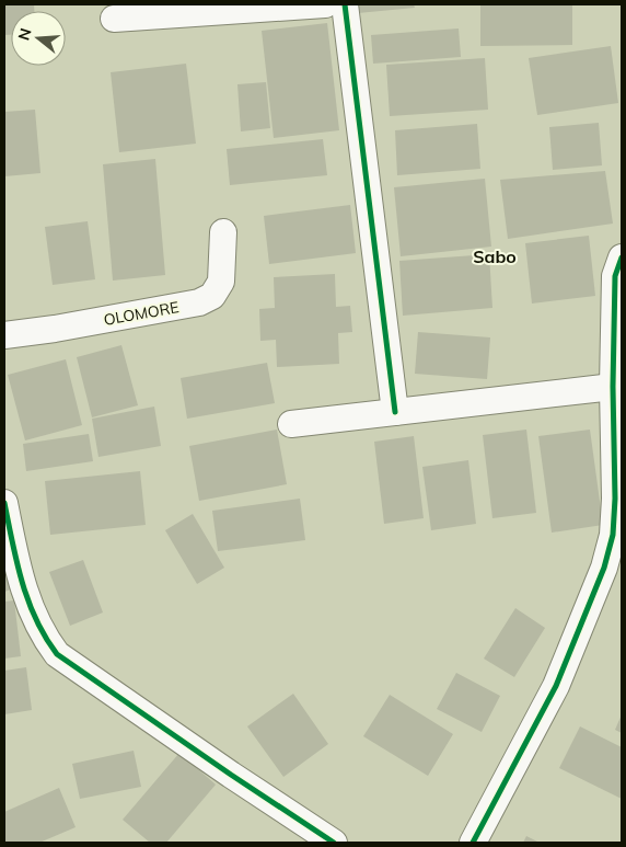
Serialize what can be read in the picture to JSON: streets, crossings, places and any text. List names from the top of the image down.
{
  "streets": {
    "street": ["OLOMORE"]
  },
  "districts": ["Sabo"],
  "north": "left"
}
